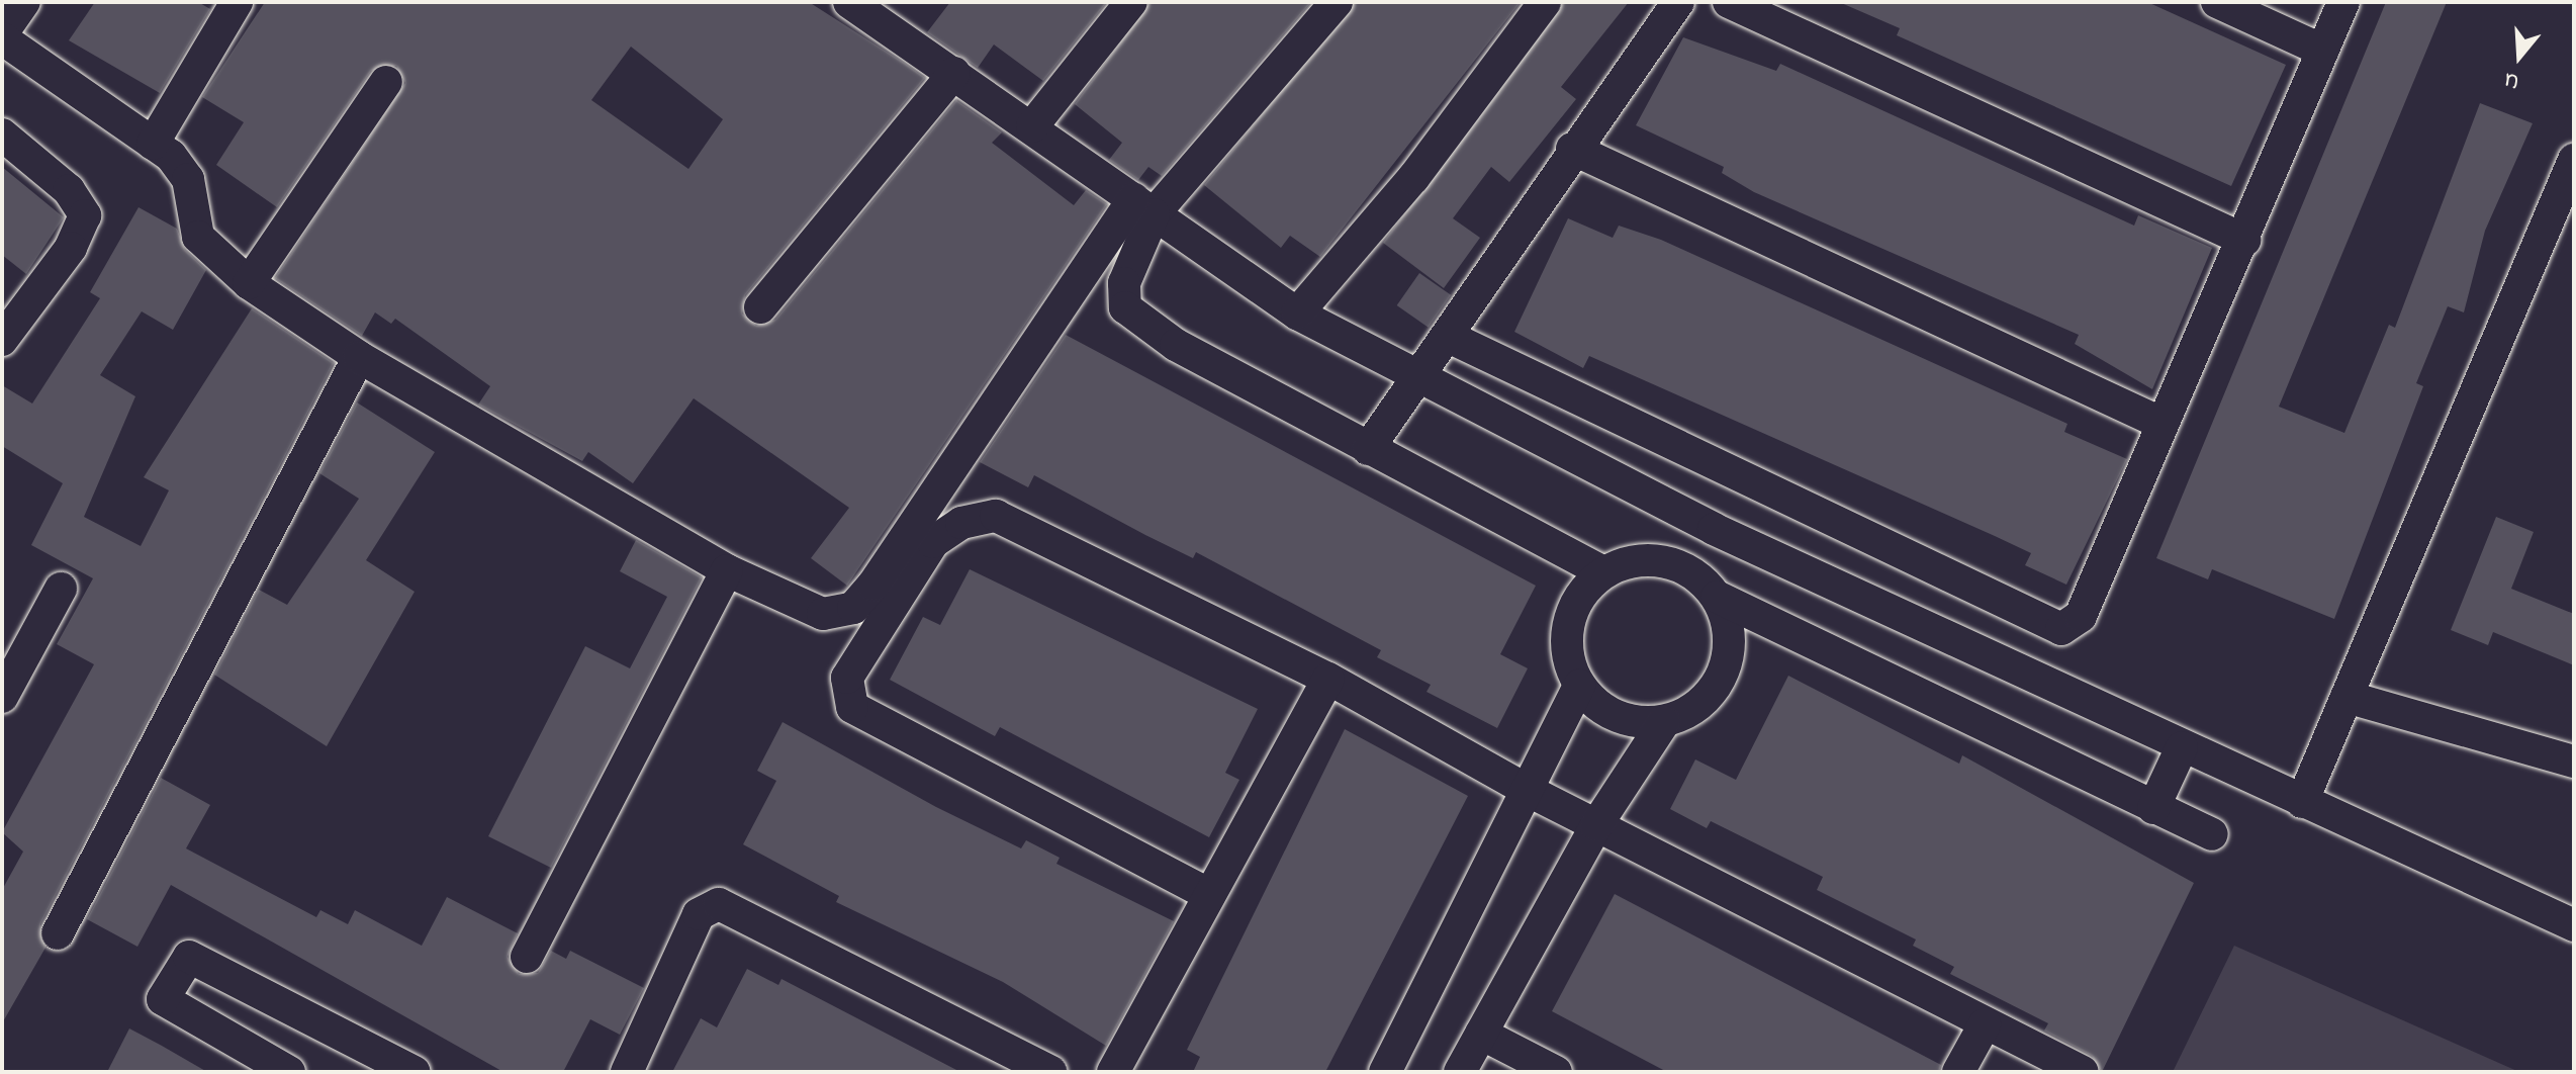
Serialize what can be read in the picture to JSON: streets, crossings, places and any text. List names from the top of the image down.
{
  "north": "bottom"
}
